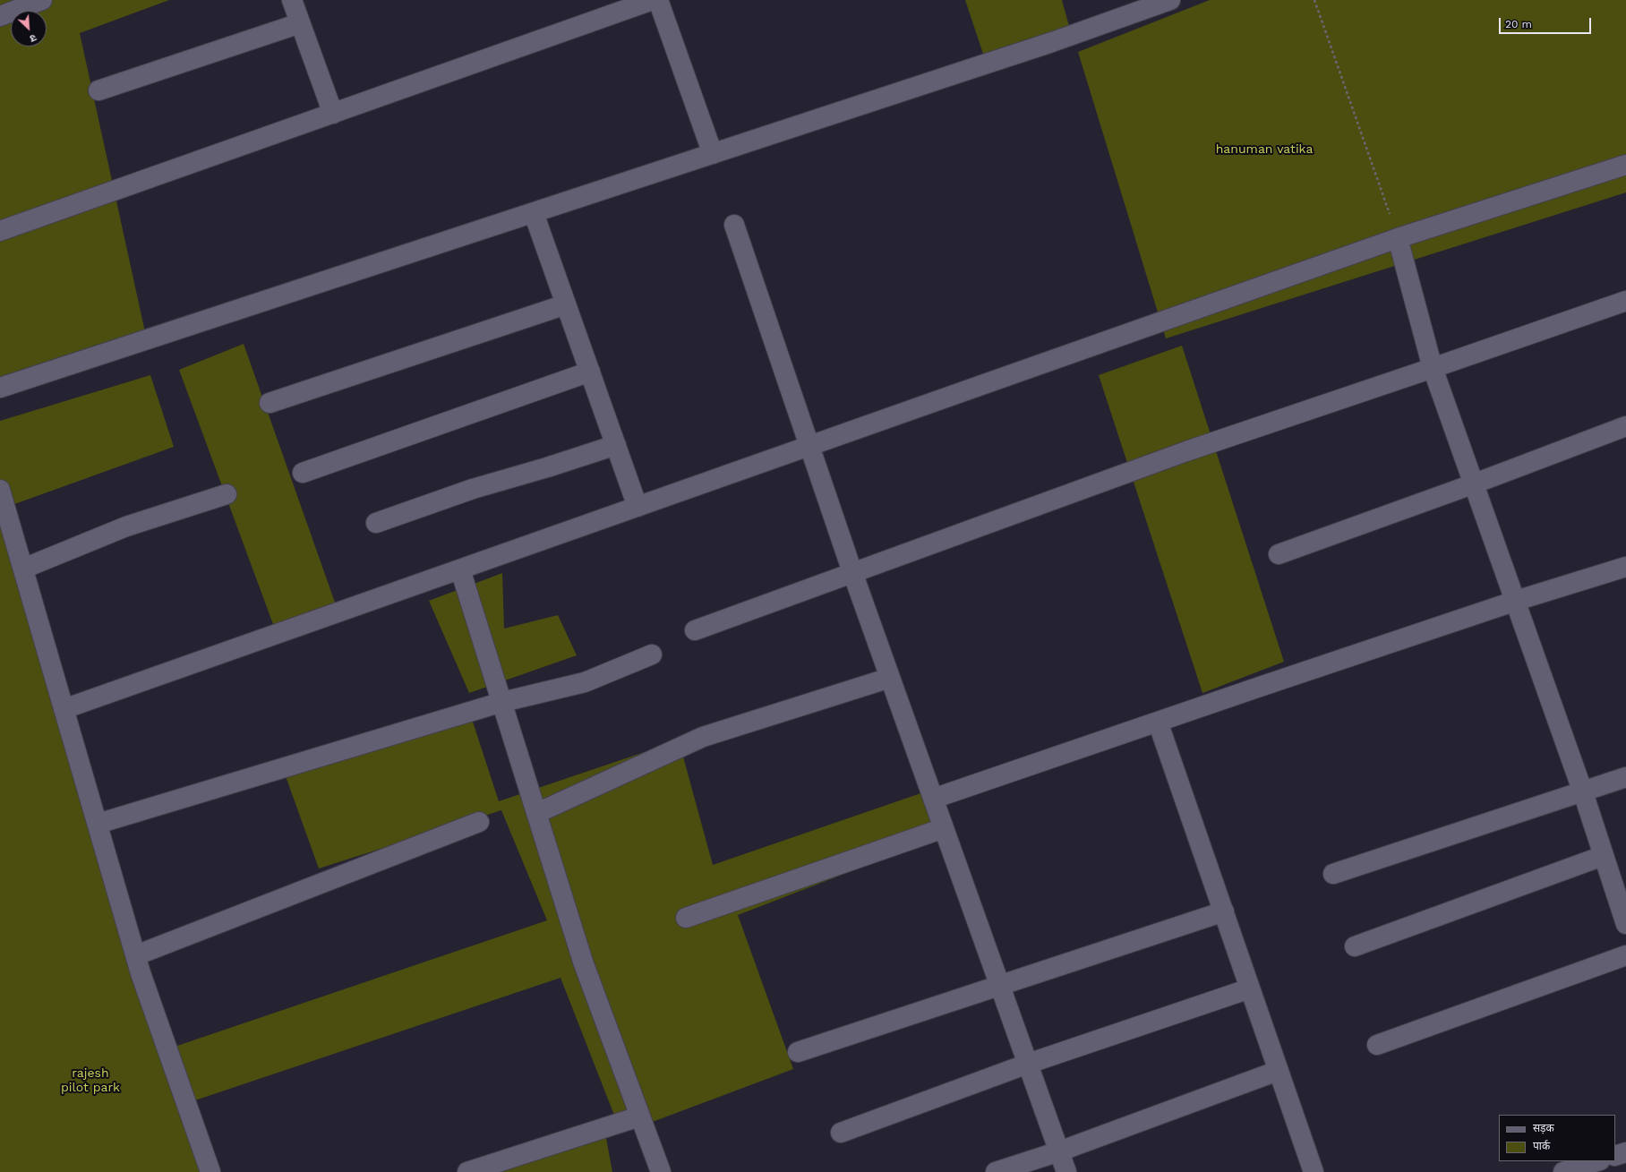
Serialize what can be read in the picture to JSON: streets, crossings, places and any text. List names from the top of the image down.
{
  "parks": ["hanuman vatika", "rajesh pilot park"],
  "legend": ["सड़क", "पार्क"],
  "scale_bar": "20 m",
  "north": "bottom right"
}
